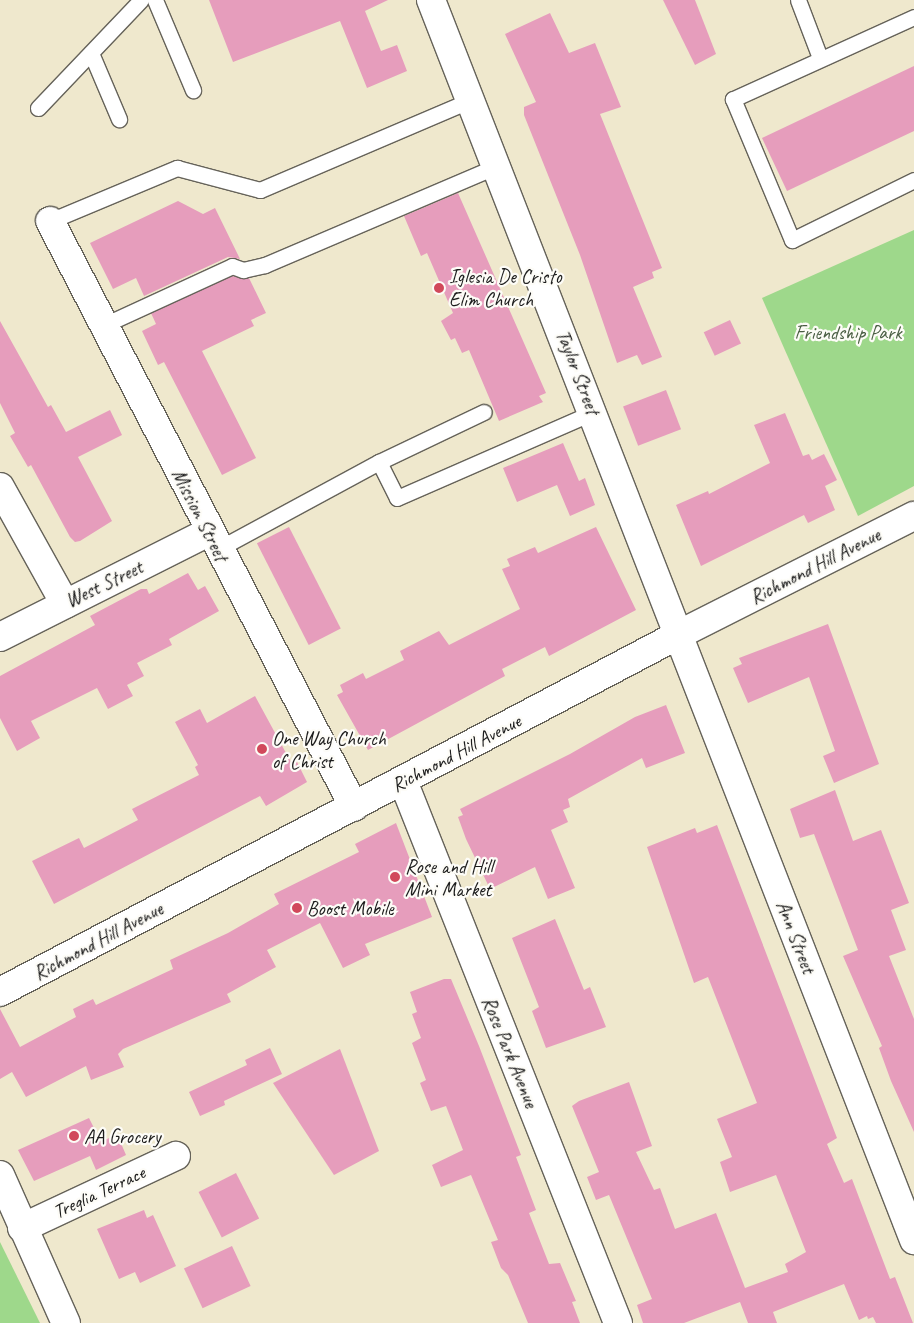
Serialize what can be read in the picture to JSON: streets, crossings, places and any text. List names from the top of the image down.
{
  "streets": {
    "street": [
      "Taylor Street",
      "Mission Street",
      "Richmond Hill Avenue",
      "West Street",
      "Ann Street",
      "Rose Park Avenue",
      "Treglia Terrace"
    ]
  },
  "crossings": [
    ["Taylor Street", "Richmond Hill Avenue"],
    ["Taylor Street", "Ann Street"],
    ["Mission Street", "Richmond Hill Avenue"],
    ["Mission Street", "West Street"],
    ["Richmond Hill Avenue", "Ann Street"],
    ["Richmond Hill Avenue", "Rose Park Avenue"]
  ],
  "parks": ["Friendship Park"],
  "places": [
    "Iglesia De Cristo Elim Church",
    "One Way Church of Christ",
    "Rose and Hill Mini Market",
    "Boost Mobile",
    "AA Grocery"
  ]
}
